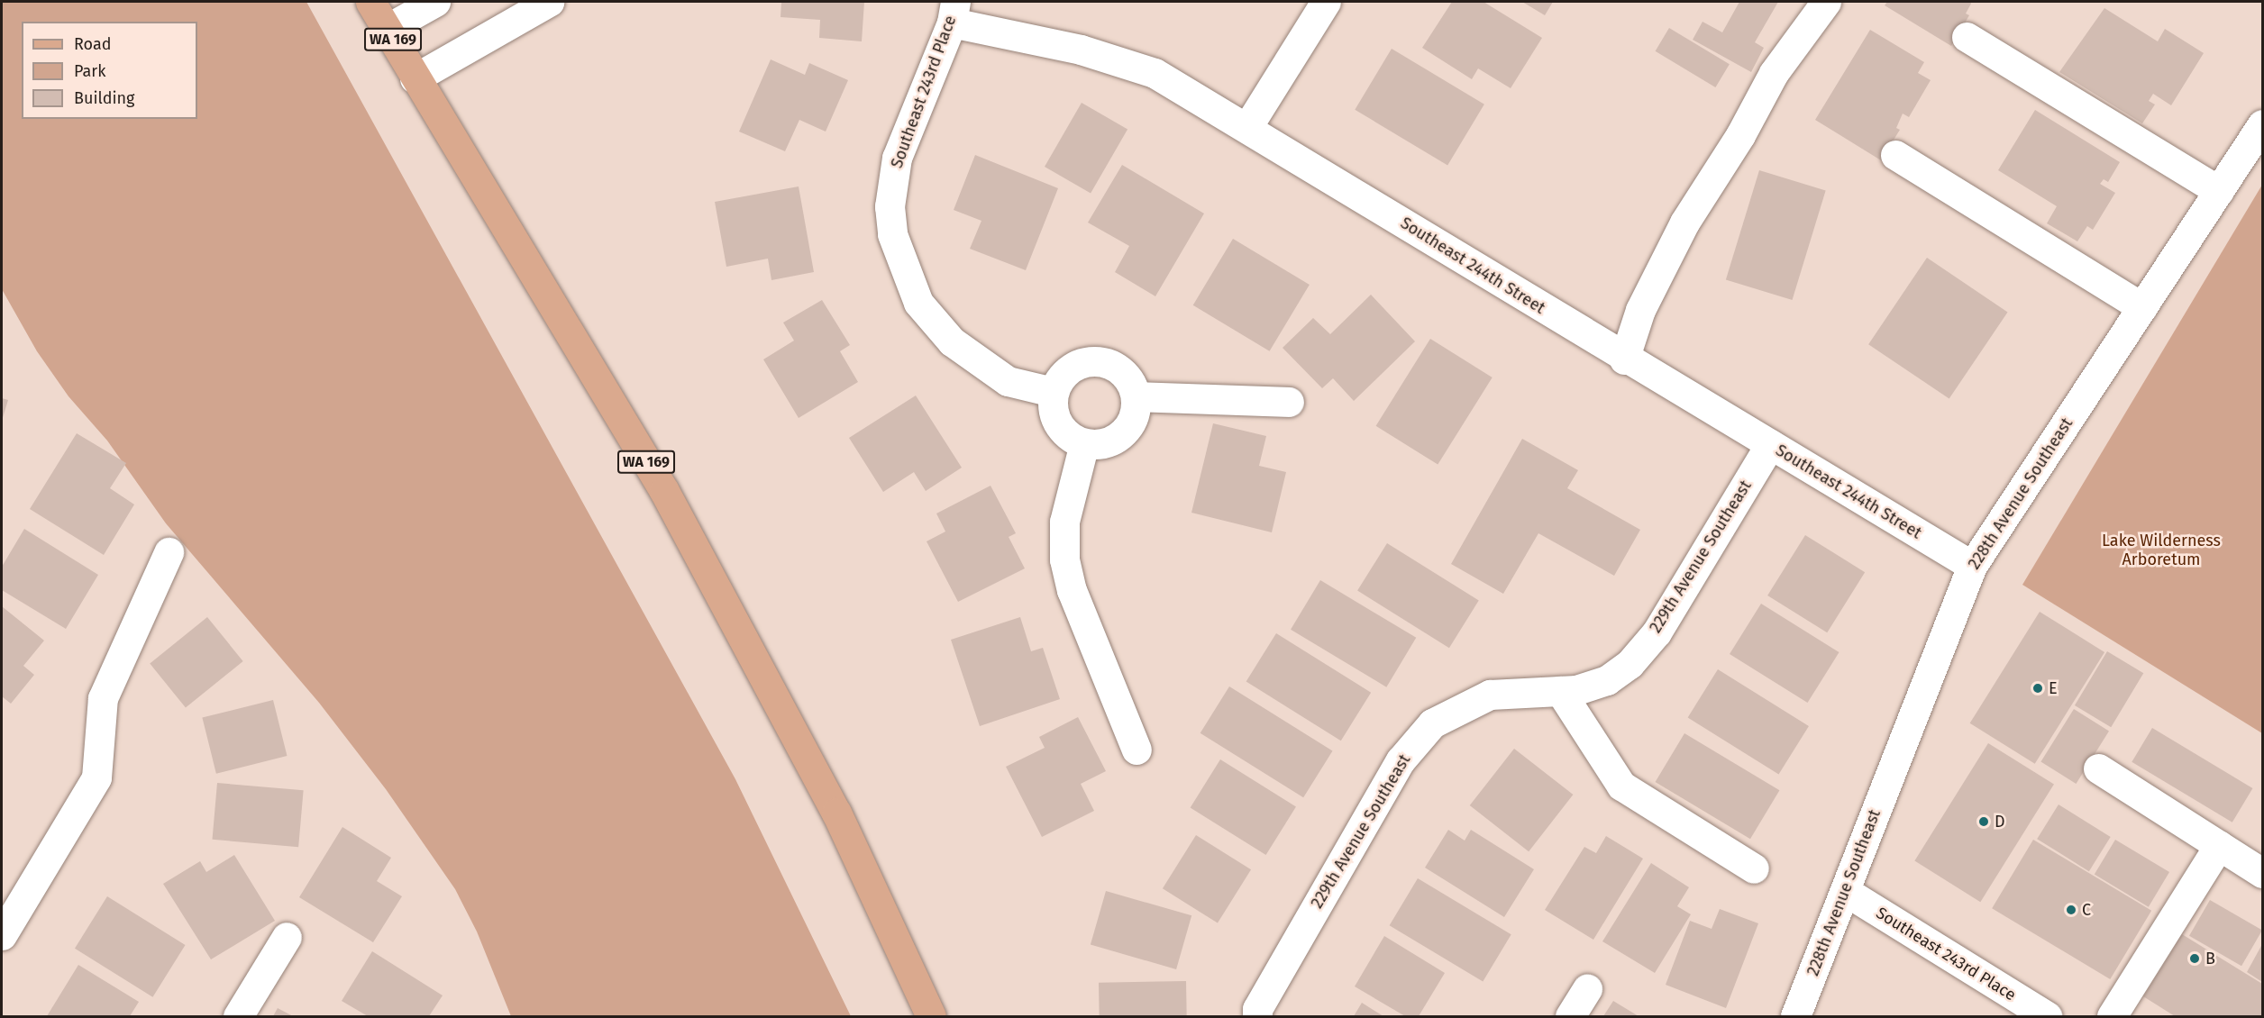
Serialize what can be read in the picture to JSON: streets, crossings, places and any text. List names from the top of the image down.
{
  "streets": {
    "main road": ["WA 169"],
    "street": [
      "Southeast 243rd Place",
      "Southeast 244th Street",
      "228th Avenue Southeast",
      "229th Avenue Southeast"
    ]
  },
  "crossings": [
    ["Southeast 243rd Place", "Southeast 244th Street"],
    ["Southeast 243rd Place", "228th Avenue Southeast"],
    ["Southeast 244th Street", "228th Avenue Southeast"],
    ["Southeast 244th Street", "229th Avenue Southeast"]
  ],
  "parks": ["Lake Wilderness Arboretum"],
  "places": [
    "E",
    "D",
    "C",
    "B"
  ],
  "legend": ["Road", "Park", "Building"]
}
